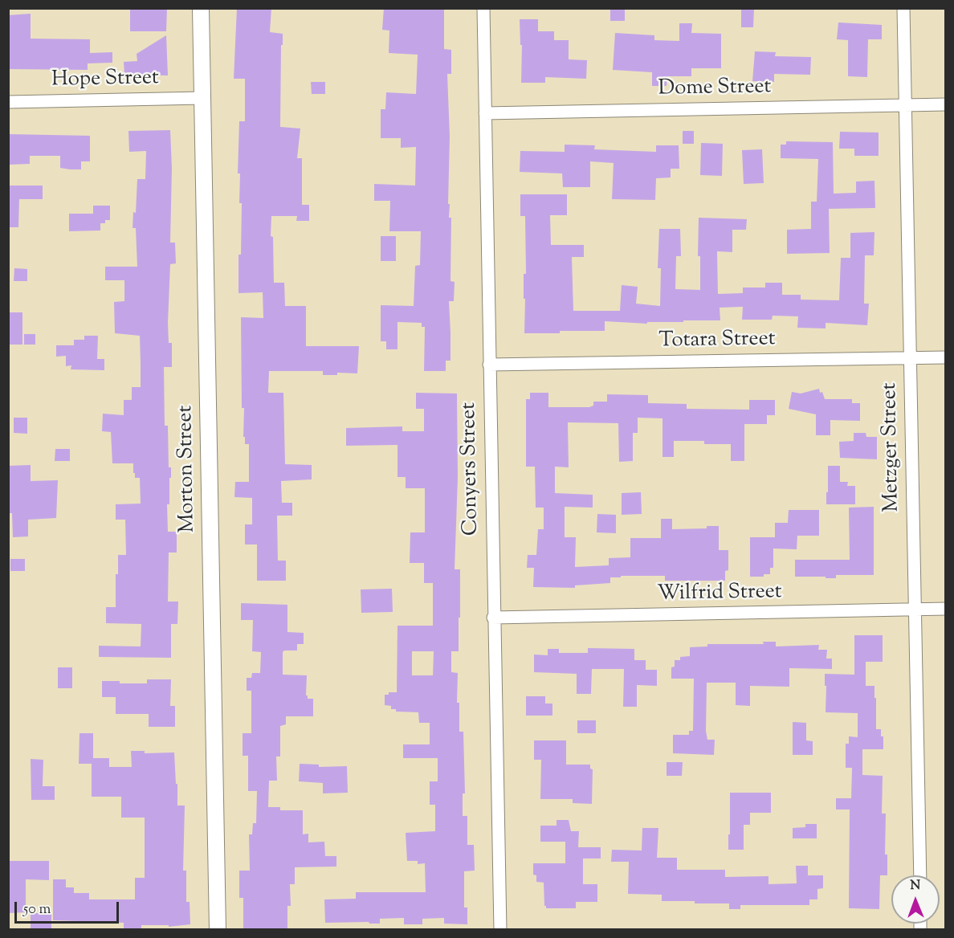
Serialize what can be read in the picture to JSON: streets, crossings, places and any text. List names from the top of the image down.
{
  "streets": {
    "street": [
      "Hope Street",
      "Dome Street",
      "Totara Street",
      "Metzger Street",
      "Morton Street",
      "Conyers Street",
      "Wilfrid Street"
    ]
  },
  "crossings": [
    ["Hope Street", "Morton Street"],
    ["Dome Street", "Metzger Street"],
    ["Dome Street", "Conyers Street"],
    ["Totara Street", "Metzger Street"],
    ["Totara Street", "Conyers Street"],
    ["Metzger Street", "Wilfrid Street"],
    ["Conyers Street", "Wilfrid Street"]
  ],
  "scale_bar": "50 m",
  "north": "top"
}
